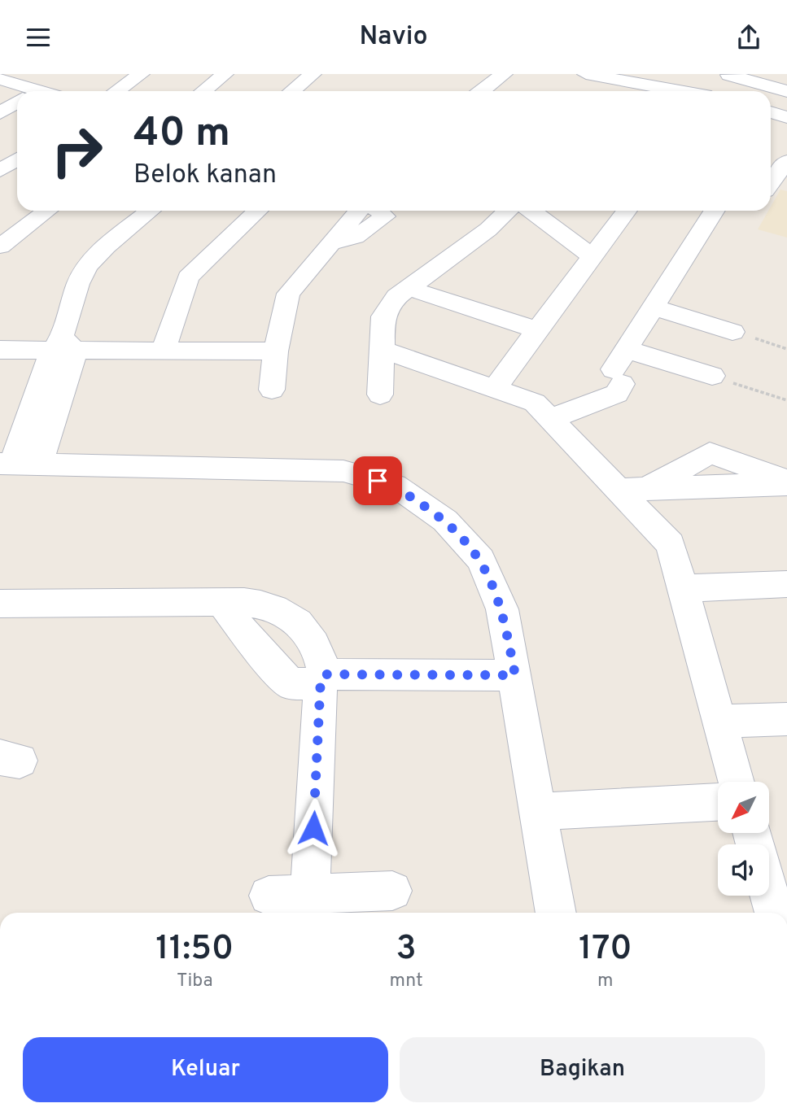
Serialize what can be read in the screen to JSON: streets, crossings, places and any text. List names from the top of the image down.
{
  "north": "bottom left",
  "page": {
    "header": "Navio",
    "turn": ["40 m", "Belok kanan"],
    "eta": [
      "11:50",
      "Tiba",
      "3",
      "mnt",
      "170",
      "m"
    ],
    "buttons": ["Keluar", "Bagikan"]
  }
}
